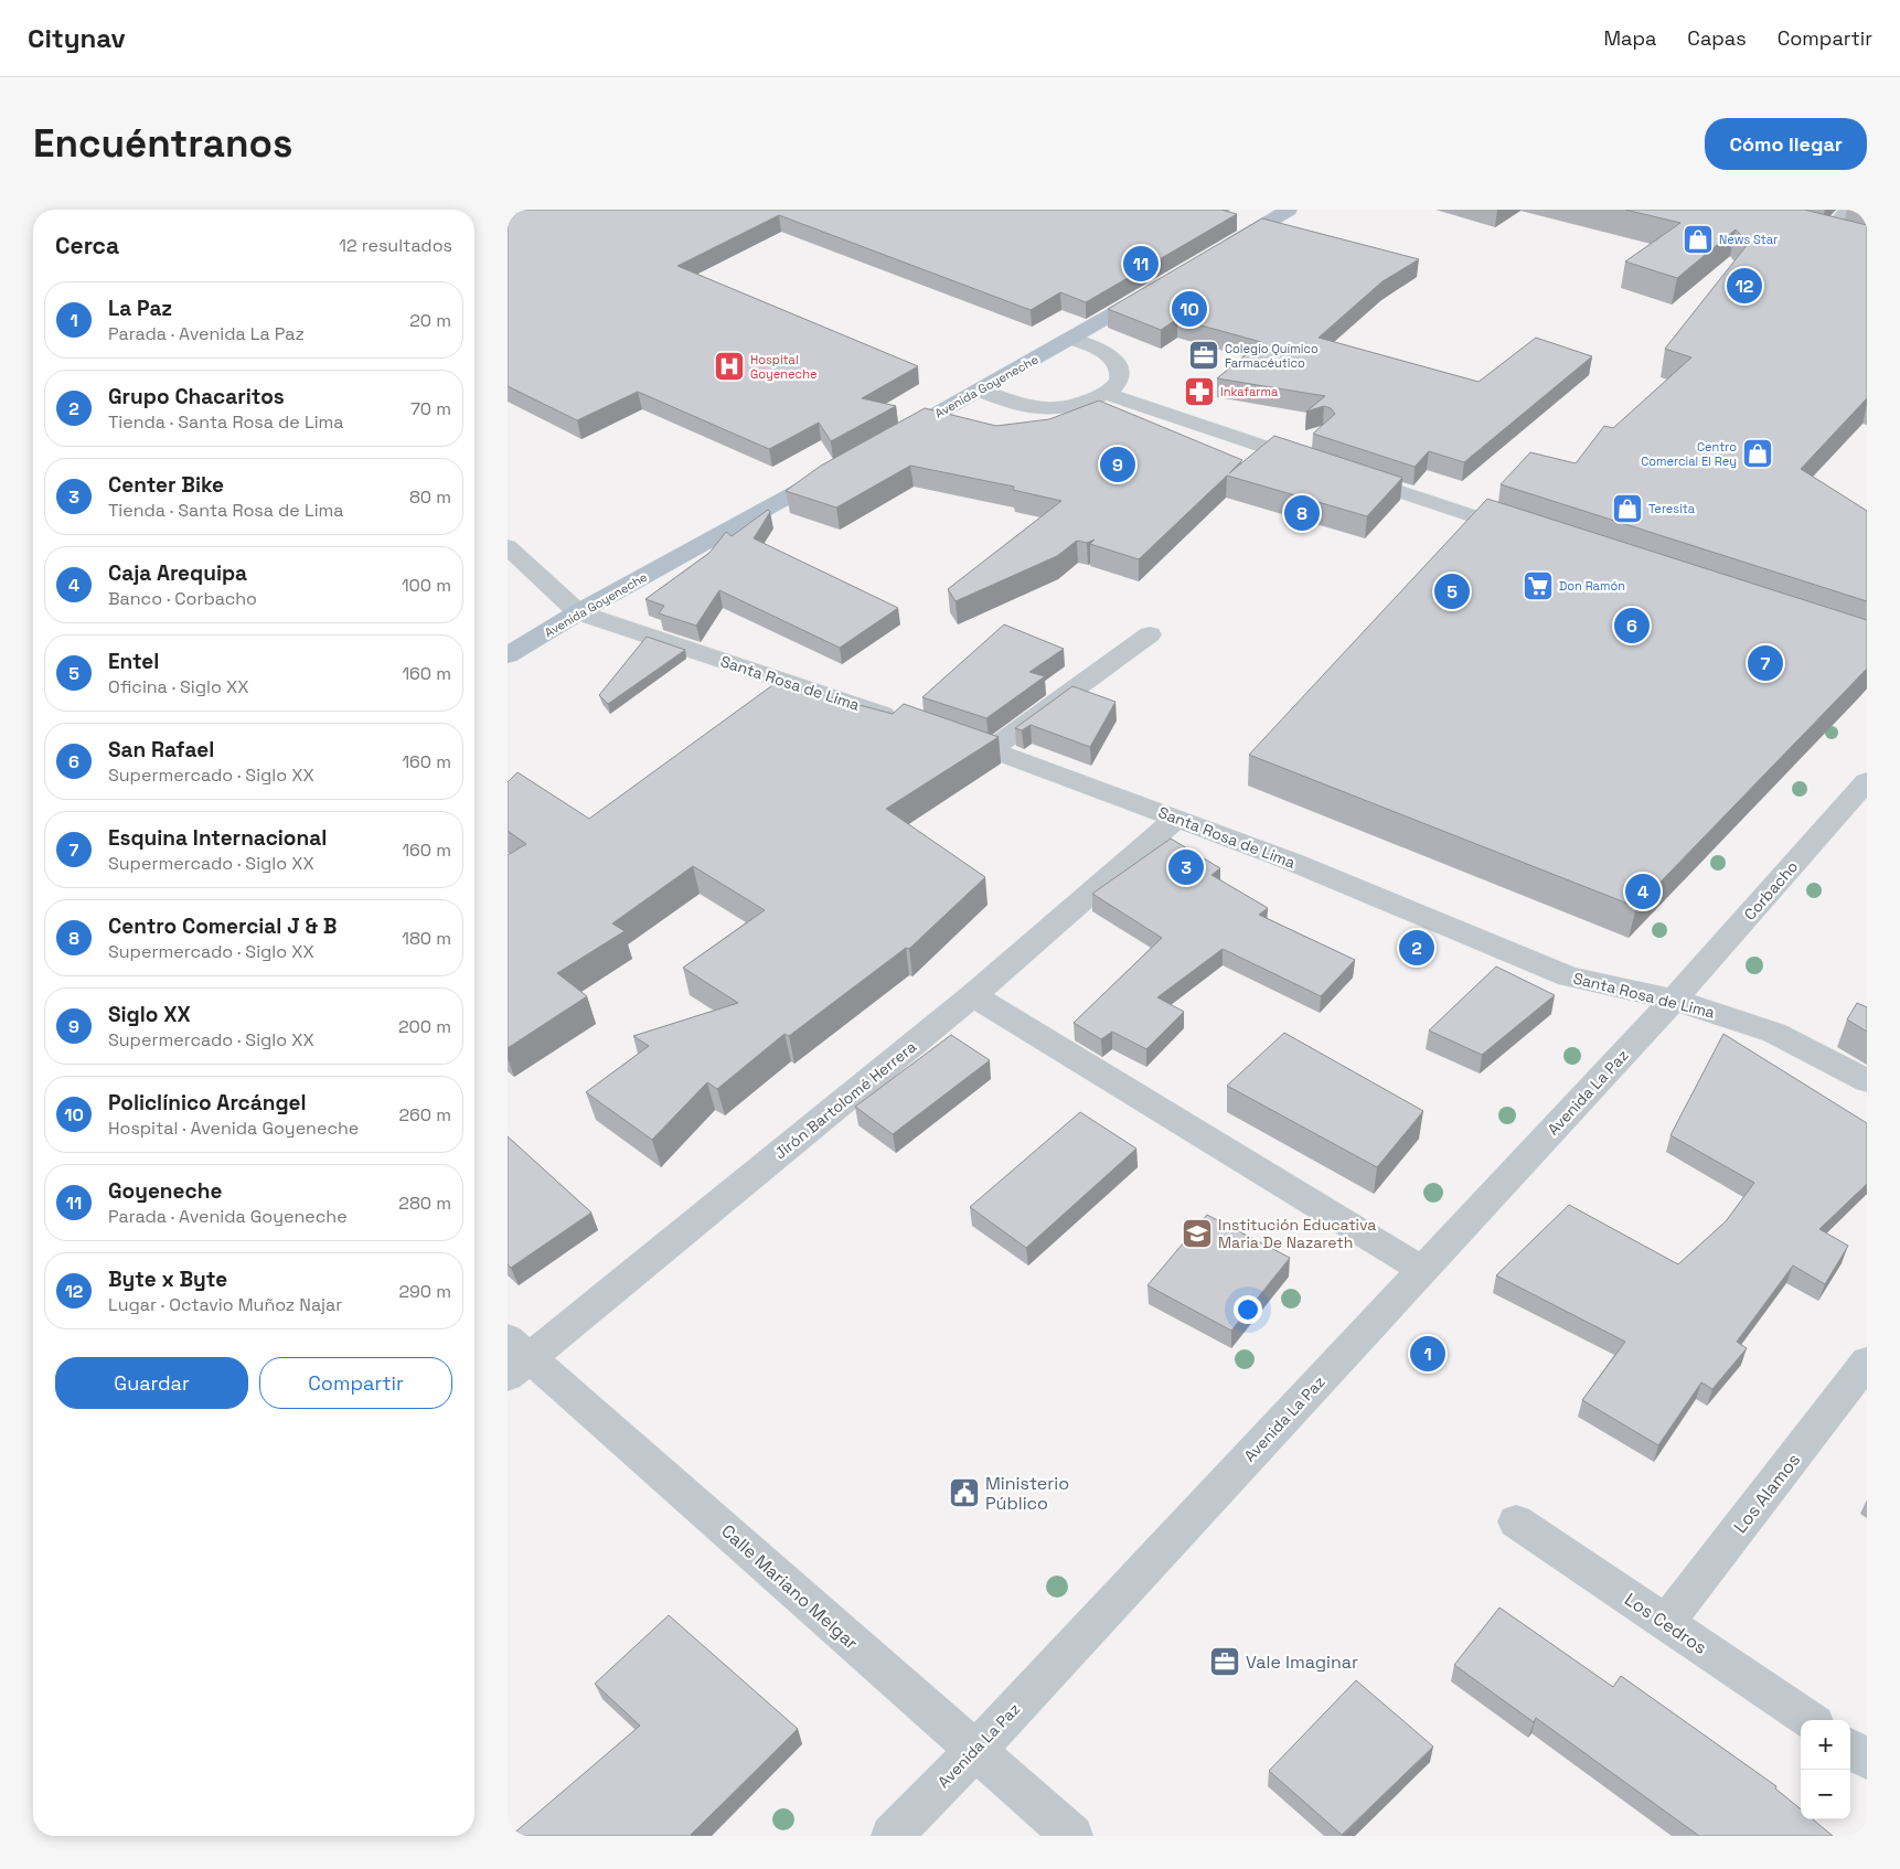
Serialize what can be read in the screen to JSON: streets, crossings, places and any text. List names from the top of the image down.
{
  "streets": {
    "main road": ["Avenida Goyeneche"],
    "street": [
      "Santa Rosa de Lima",
      "Corbacho",
      "Avenida La Paz",
      "Jirón Bartolomé Herrera",
      "Los Alamos",
      "Calle Mariano Melgar",
      "Los Cedros"
    ]
  },
  "crossings": [
    ["Avenida Goyeneche", "Santa Rosa de Lima"],
    ["Santa Rosa de Lima", "Corbacho"],
    ["Santa Rosa de Lima", "Avenida La Paz"],
    ["Santa Rosa de Lima", "Jirón Bartolomé Herrera"],
    ["Corbacho", "Avenida La Paz"],
    ["Avenida La Paz", "Calle Mariano Melgar"],
    ["Jirón Bartolomé Herrera", "Calle Mariano Melgar"],
    ["Los Alamos", "Los Cedros"]
  ],
  "places": {
    "shop": ["News Star", "Centro Comercial El Rey", "Teresita"],
    "office": ["Colegio Químico Farmacéutico", "Vale Imaginar"],
    "hospital": ["Hospital Goyeneche"],
    "pharmacy": ["Inkafarma"],
    "supermarket": ["Don Ramón"],
    "school or university": ["Institución Educativa Maria De Nazareth"],
    "public building": ["Ministerio Público"]
  },
  "page": {
    "header": "Citynav",
    "nav": ["Mapa", "Capas", "Compartir"],
    "buttons": [
      "Cómo llegar",
      ["Guardar", "Compartir"]
    ],
    "title": "Encuéntranos",
    "heading": ["Cerca", "12 resultados"],
    "pins": [
      "11",
      "12",
      "10",
      "9",
      "8",
      "5",
      "6",
      "7",
      "3",
      "4",
      "2",
      "1"
    ],
    "list": [
      {
        "mark": "1",
        "name": "La Paz",
        "note": "Parada · Avenida La Paz",
        "value": "20 m"
      },
      {
        "mark": "2",
        "name": "Grupo Chacaritos",
        "note": "Tienda · Santa Rosa de Lima",
        "value": "70 m"
      },
      {
        "mark": "3",
        "name": "Center Bike",
        "note": "Tienda · Santa Rosa de Lima",
        "value": "80 m"
      },
      {
        "mark": "4",
        "name": "Caja Arequipa",
        "note": "Banco · Corbacho",
        "value": "100 m"
      },
      {
        "mark": "5",
        "name": "Entel",
        "note": "Oficina · Siglo XX",
        "value": "160 m"
      },
      {
        "mark": "6",
        "name": "San Rafael",
        "note": "Supermercado · Siglo XX",
        "value": "160 m"
      },
      {
        "mark": "7",
        "name": "Esquina Internacional",
        "note": "Supermercado · Siglo XX",
        "value": "160 m"
      },
      {
        "mark": "8",
        "name": "Centro Comercial J & B",
        "note": "Supermercado · Siglo XX",
        "value": "180 m"
      },
      {
        "mark": "9",
        "name": "Siglo XX",
        "note": "Supermercado · Siglo XX",
        "value": "200 m"
      },
      {
        "mark": "10",
        "name": "Policlínico Arcángel",
        "note": "Hospital · Avenida Goyeneche",
        "value": "260 m"
      },
      {
        "mark": "11",
        "name": "Goyeneche",
        "note": "Parada · Avenida Goyeneche",
        "value": "280 m"
      },
      {
        "mark": "12",
        "name": "Byte x Byte",
        "note": "Lugar · Octavio Muñoz Najar",
        "value": "290 m"
      }
    ],
    "map_buttons": ["+", "−"]
  }
}
